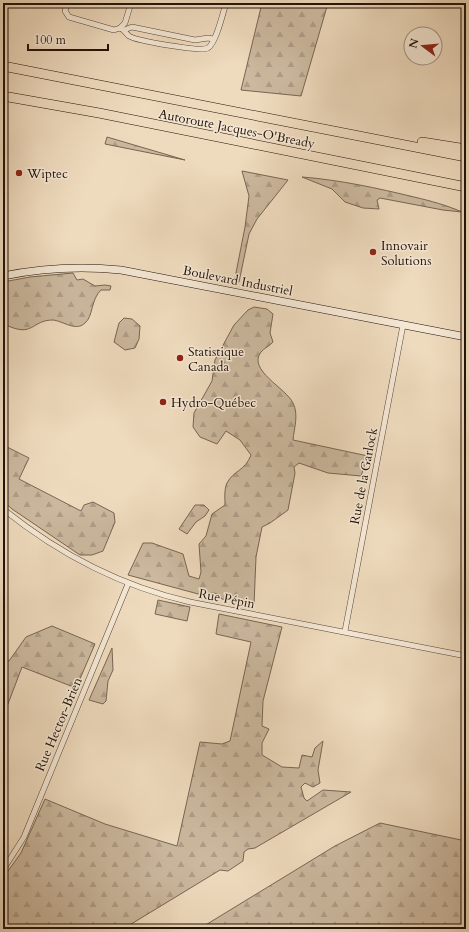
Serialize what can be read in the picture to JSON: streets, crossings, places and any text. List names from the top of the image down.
{
  "streets": {
    "highway": ["Autoroute Jacques-O'Bready"],
    "street": [
      "Boulevard Industriel",
      "Rue de la Garlock",
      "Rue Pépin",
      "Rue Hector-Brien"
    ]
  },
  "crossings": [
    ["Boulevard Industriel", "Rue de la Garlock"],
    ["Rue de la Garlock", "Rue Pépin"],
    ["Rue Pépin", "Rue Hector-Brien"]
  ],
  "places": [
    "Wiptec",
    "Innovair Solutions",
    "Statistique Canada",
    "Hydro-Québec"
  ],
  "scale_bar": "100 m",
  "north": "left"
}
